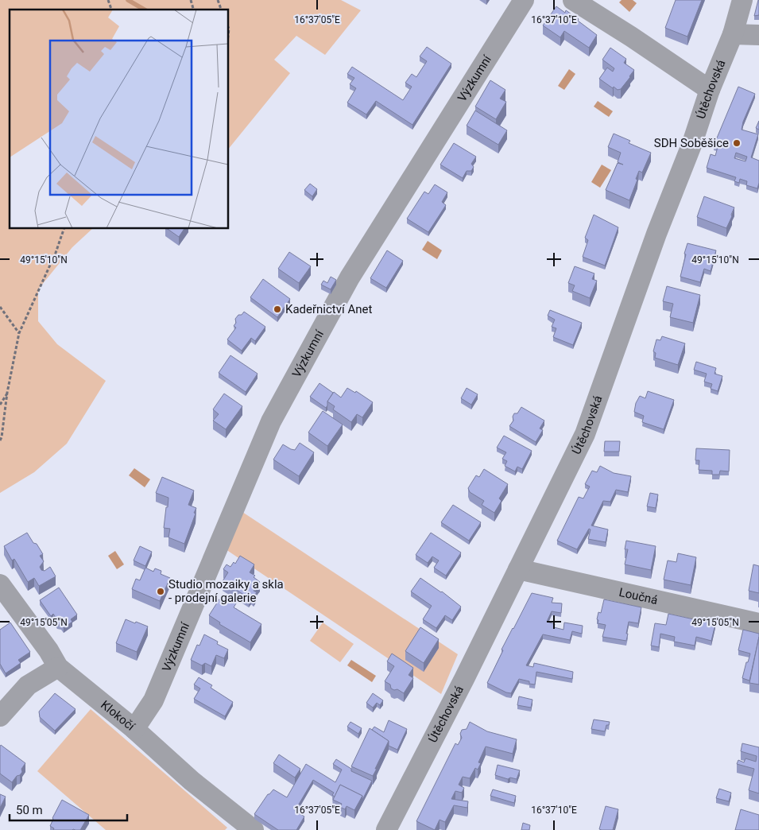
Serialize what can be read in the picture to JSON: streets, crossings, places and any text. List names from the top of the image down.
{
  "streets": {
    "street": [
      "Výzkumní",
      "Útěchovská",
      "Loučná",
      "Klokočí"
    ]
  },
  "crossings": [
    ["Výzkumní", "Klokočí"],
    ["Útěchovská", "Loučná"]
  ],
  "places": ["SDH Soběšice", "Kadeřnictví Anet", "Studio mozaiky a skla - prodejní galerie"],
  "scale_bar": "50 m",
  "coordinates": [
    "16°37'05\"E",
    "16°37'10\"E",
    "49°15'10\"N",
    "49°15'05\"N"
  ]
}
